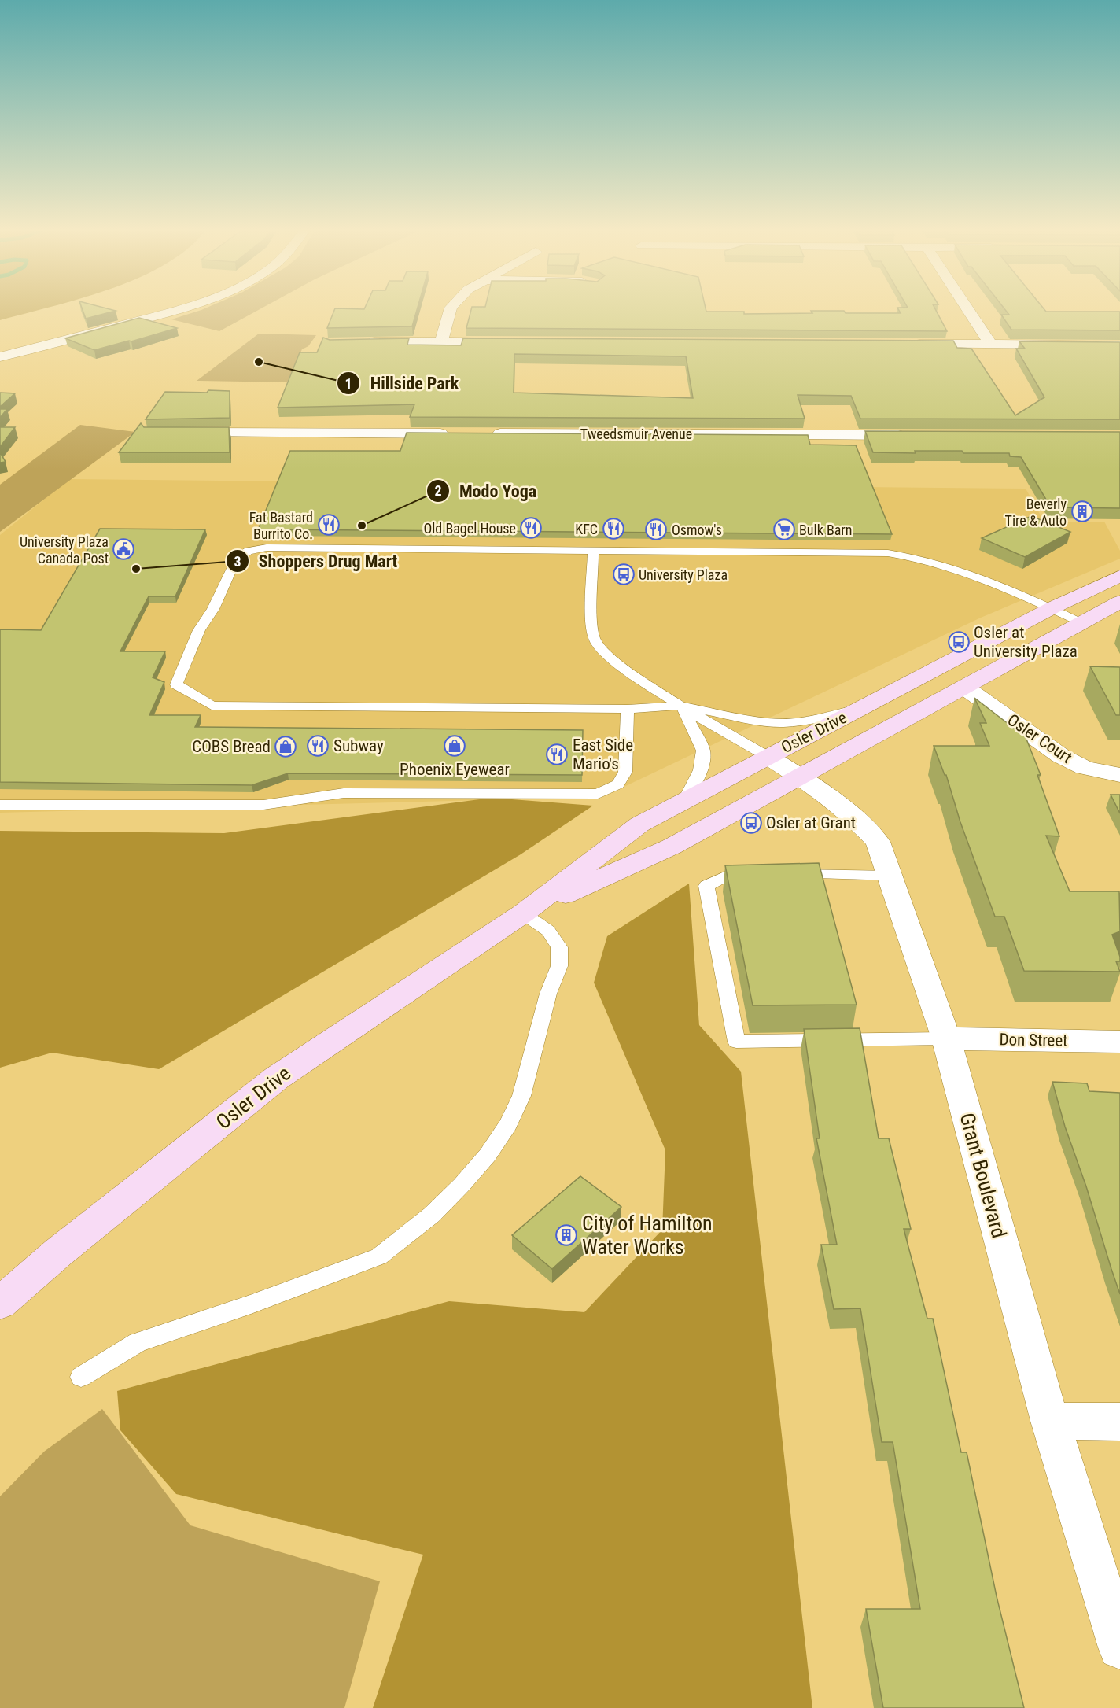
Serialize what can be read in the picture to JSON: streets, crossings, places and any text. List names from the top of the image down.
{
  "streets": {
    "main road": ["Osler Drive"],
    "street": [
      "Tweedsmuir Avenue",
      "Osler Court",
      "Don Street",
      "Grant Boulevard"
    ]
  },
  "crossings": [
    ["Osler Drive", "Osler Court"],
    ["Osler Drive", "Grant Boulevard"],
    ["Don Street", "Grant Boulevard"]
  ],
  "places": {
    "other": ["Hillside Park", "Modo Yoga", "Shoppers Drug Mart"],
    "building": ["Beverly Tire & Auto", "City of Hamilton Water Works"],
    "restaurant": [
      "Fat Bastard Burrito Co.",
      "Old Bagel House",
      "KFC",
      "Osmow's",
      "Subway",
      "East Side Mario's"
    ],
    "supermarket": ["Bulk Barn"],
    "public building": ["University Plaza Canada Post"],
    "bus stop": ["University Plaza", "Osler at University Plaza", "Osler at Grant"],
    "shop": ["Phoenix Eyewear", "COBS Bread"]
  }
}
